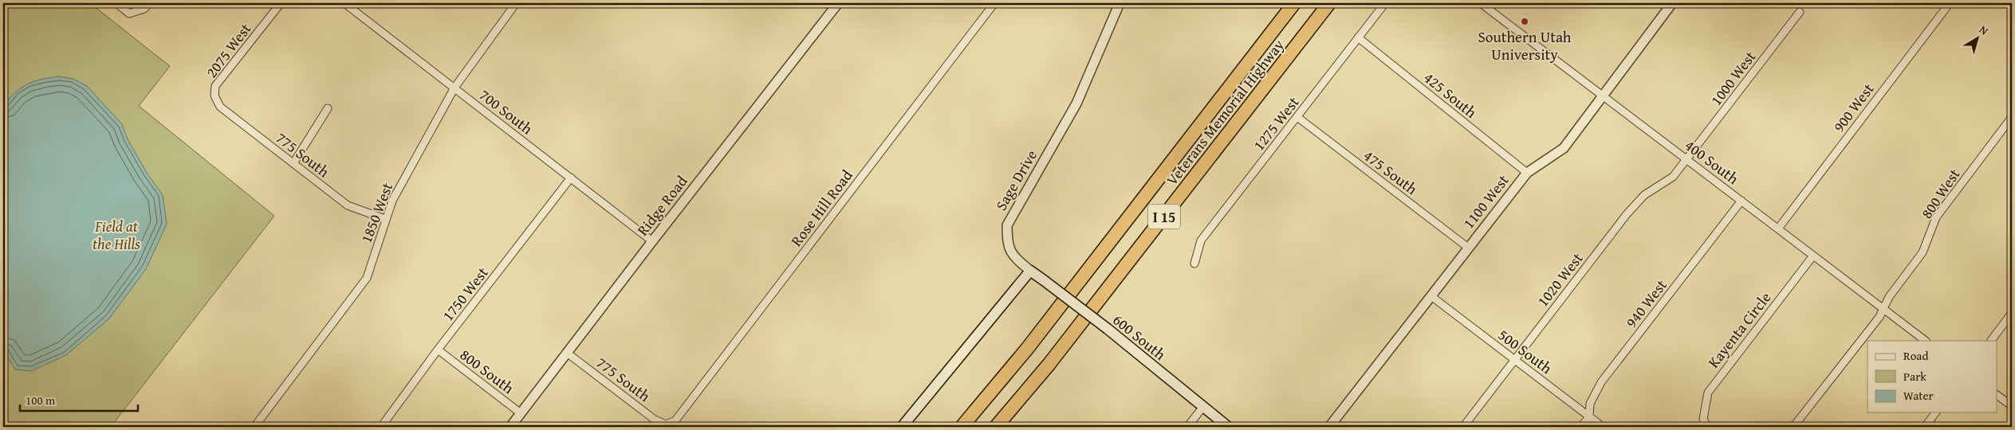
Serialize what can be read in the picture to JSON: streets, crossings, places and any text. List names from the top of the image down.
{
  "streets": {
    "highway": ["Veterans Memorial Highway", "I 15"],
    "main road": ["600 South"],
    "street": [
      "2075 West",
      "1000 West",
      "425 South",
      "900 West",
      "700 South",
      "1275 West",
      "775 South",
      "400 South",
      "475 South",
      "Sage Drive",
      "800 West",
      "1100 West",
      "Ridge Road",
      "Rose Hill Road",
      "1850 West",
      "1020 West",
      "1750 West",
      "940 West",
      "Kayenta Circle",
      "500 South",
      "800 South"
    ]
  },
  "crossings": [
    ["2075 West", "775 South"],
    ["1000 West", "400 South"],
    ["1000 West", "1020 West"],
    ["425 South", "1275 West"],
    ["425 South", "1100 West"],
    ["900 West", "400 South"],
    ["700 South", "Ridge Road"],
    ["700 South", "1850 West"],
    ["700 South", "1750 West"],
    ["1275 West", "475 South"],
    ["775 South", "Ridge Road"],
    ["775 South", "Rose Hill Road"],
    ["775 South", "1850 West"],
    ["400 South", "800 West"],
    ["400 South", "1100 West"],
    ["400 South", "1020 West"],
    ["400 South", "940 West"],
    ["400 South", "Kayenta Circle"],
    ["475 South", "1100 West"],
    ["Sage Drive", "600 South"],
    ["1100 West", "500 South"],
    ["Ridge Road", "800 South"],
    ["1020 West", "500 South"],
    ["1750 West", "800 South"],
    ["940 West", "500 South"]
  ],
  "parks": ["Field at the Hills"],
  "places": ["Southern Utah University"],
  "legend": ["Road", "Park", "Water"],
  "scale_bar": "100 m",
  "north": "top right"
}
